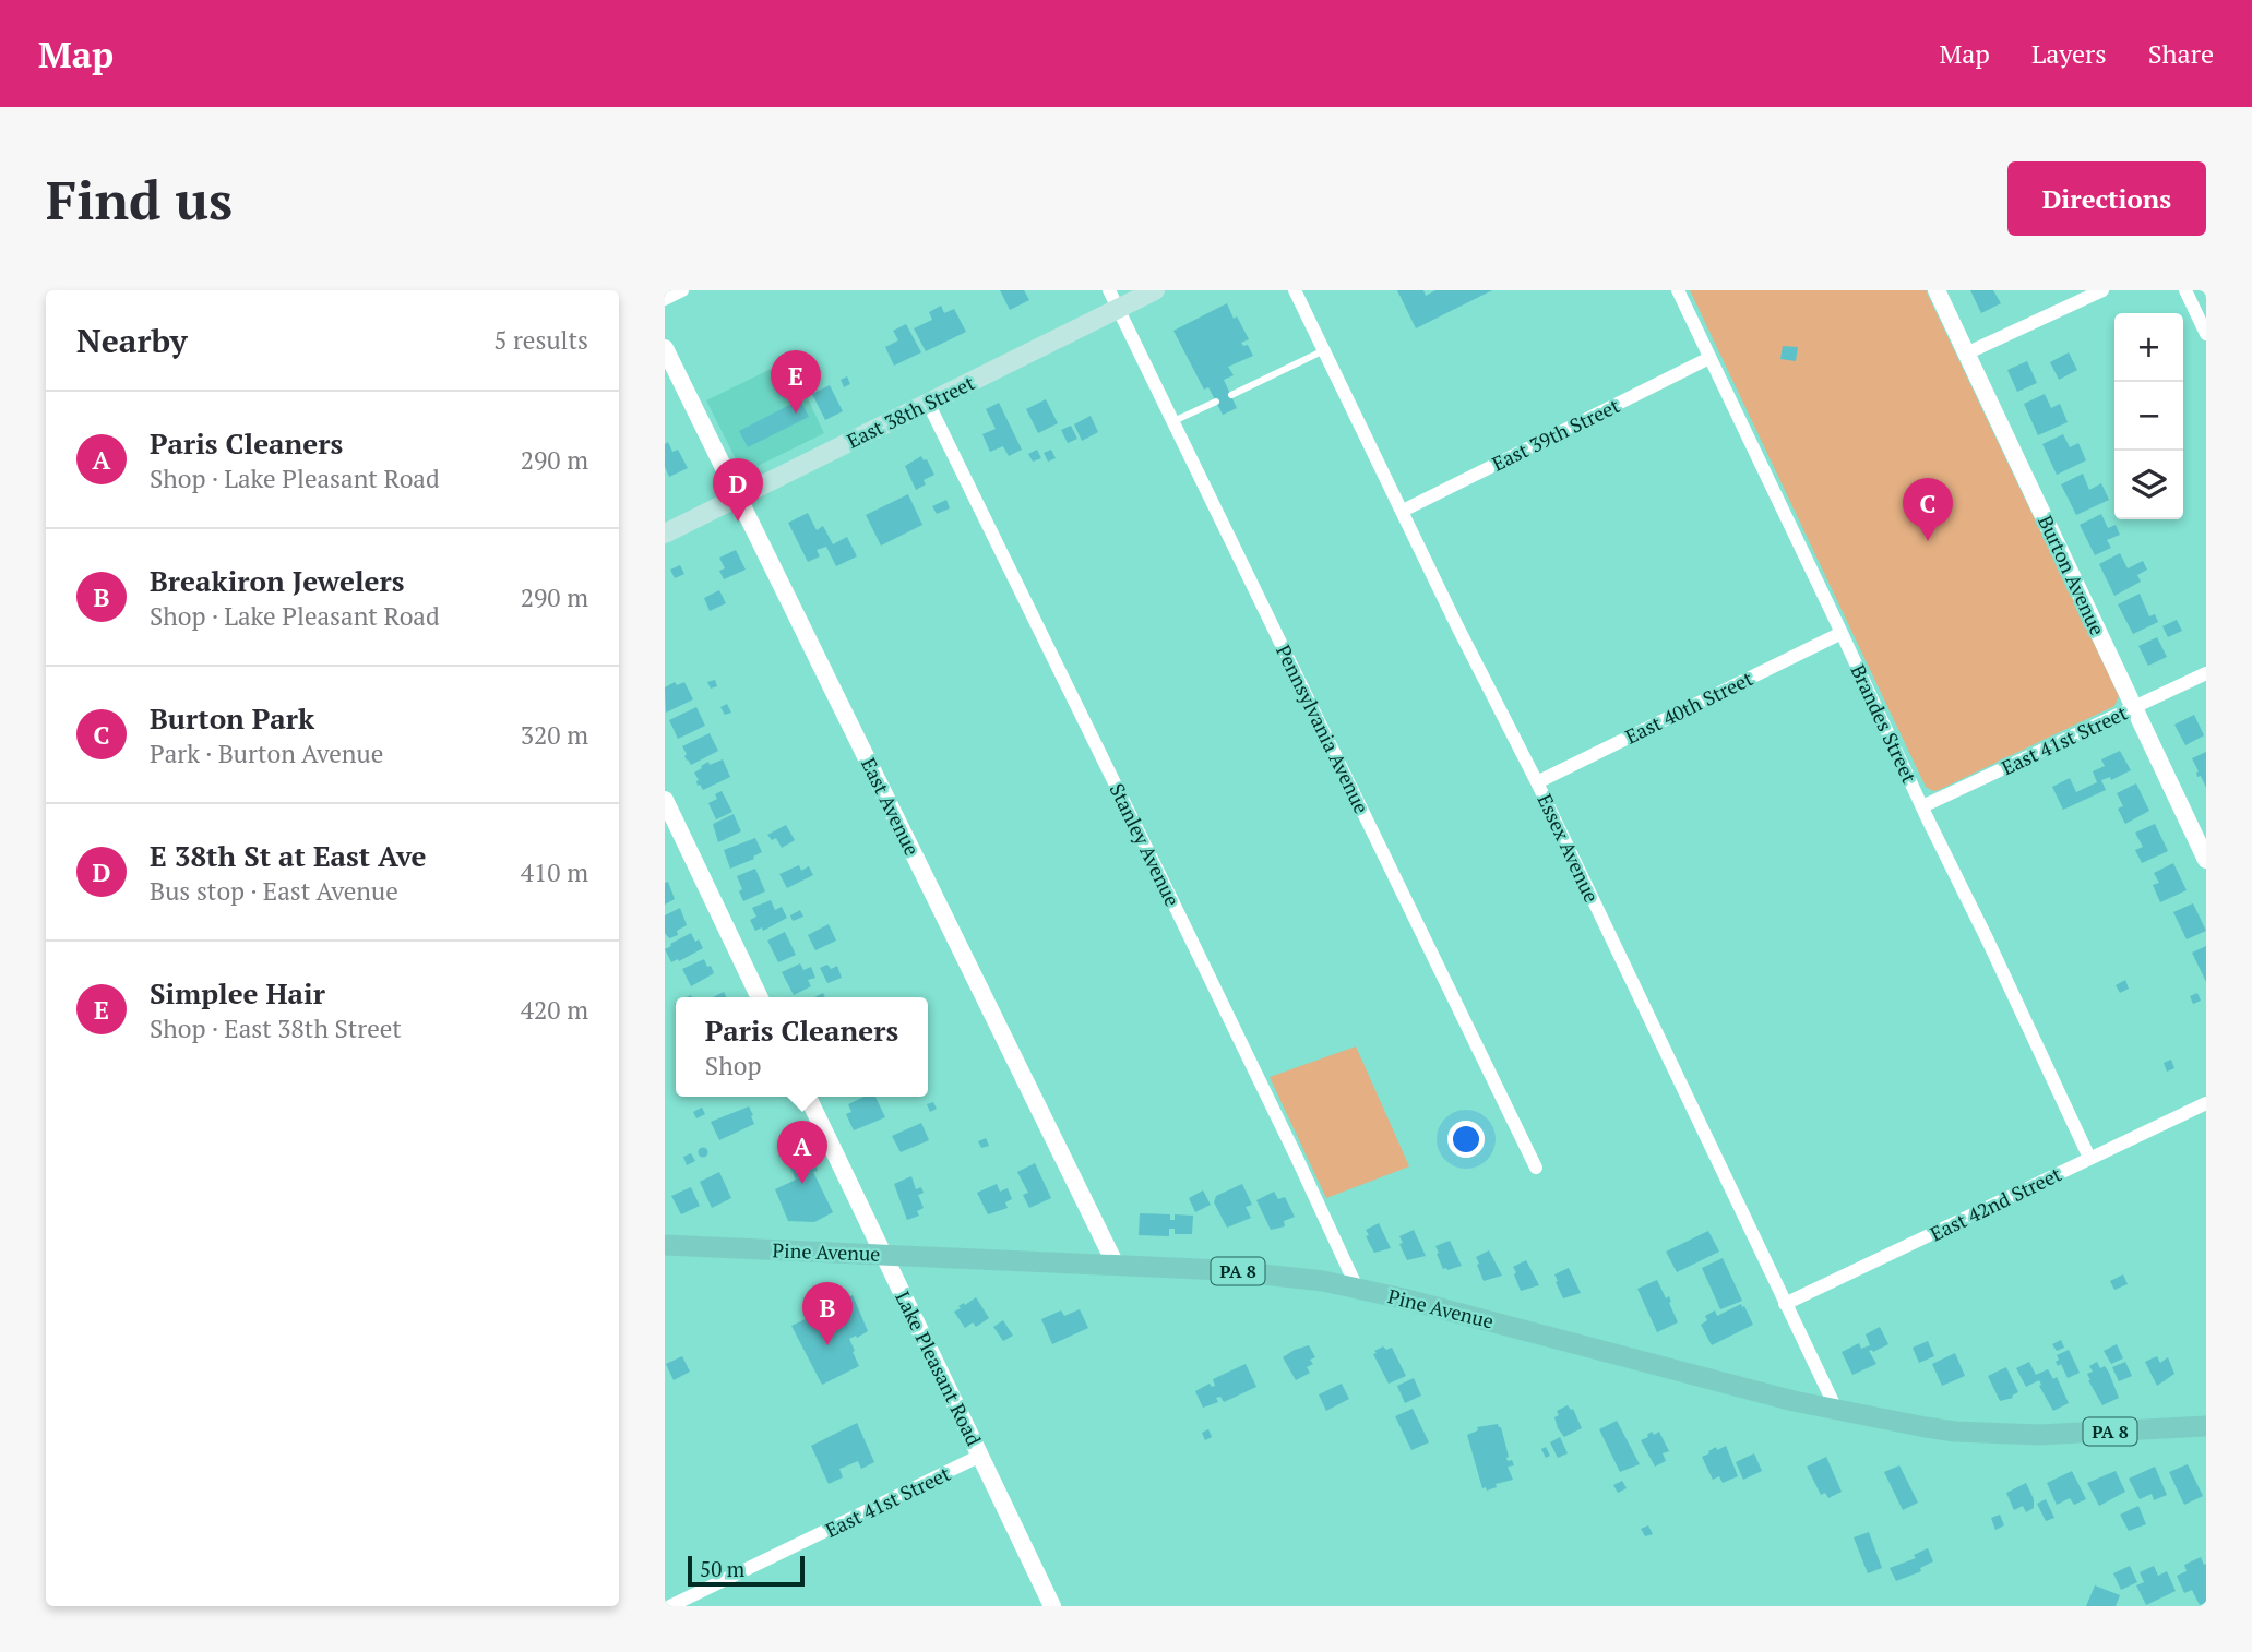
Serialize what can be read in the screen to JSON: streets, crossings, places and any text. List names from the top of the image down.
{
  "streets": {
    "main road": ["East 38th Street", "Pine Avenue", "PA 8"],
    "street": [
      "East 39th Street",
      "Burton Avenue",
      "East 40th Street",
      "Brandes Street",
      "Pennsylvania Avenue",
      "East 41st Street",
      "East Avenue",
      "Stanley Avenue",
      "Essex Avenue",
      "East 42nd Street",
      "Lake Pleasant Road"
    ]
  },
  "crossings": [
    ["East 38th Street", "Pennsylvania Avenue"],
    ["East 38th Street", "East Avenue"],
    ["East 38th Street", "Stanley Avenue"],
    ["East 39th Street", "Brandes Street"],
    ["East 39th Street", "Essex Avenue"],
    ["Burton Avenue", "East 41st Street"],
    ["East 40th Street", "Brandes Street"],
    ["East 40th Street", "Essex Avenue"],
    ["Brandes Street", "East 41st Street"],
    ["Brandes Street", "East 42nd Street"],
    ["East 41st Street", "Lake Pleasant Road"],
    ["East Avenue", "Pine Avenue"],
    ["Stanley Avenue", "Pine Avenue"],
    ["Essex Avenue", "East 42nd Street"],
    ["Essex Avenue", "Pine Avenue"],
    ["Pine Avenue", "Lake Pleasant Road"]
  ],
  "scale_bar": "50 m",
  "page": {
    "header": "Map",
    "nav": ["Map", "Layers", "Share"],
    "buttons": "Directions",
    "title": "Find us",
    "heading": ["Nearby", "5 results"],
    "map_buttons": ["+", "−"],
    "pins": [
      "E",
      "D",
      "C",
      "A",
      "B"
    ],
    "list": [
      {
        "mark": "A",
        "name": "Paris Cleaners",
        "note": "Shop · Lake Pleasant Road",
        "value": "290 m"
      },
      {
        "mark": "B",
        "name": "Breakiron Jewelers",
        "note": "Shop · Lake Pleasant Road",
        "value": "290 m"
      },
      {
        "mark": "C",
        "name": "Burton Park",
        "note": "Park · Burton Avenue",
        "value": "320 m"
      },
      {
        "mark": "D",
        "name": "E 38th St at East Ave",
        "note": "Bus stop · East Avenue",
        "value": "410 m"
      },
      {
        "mark": "E",
        "name": "Simplee Hair",
        "note": "Shop · East 38th Street",
        "value": "420 m"
      }
    ],
    "popup": ["Paris Cleaners", "Shop"],
    "scale": "50 m"
  }
}
